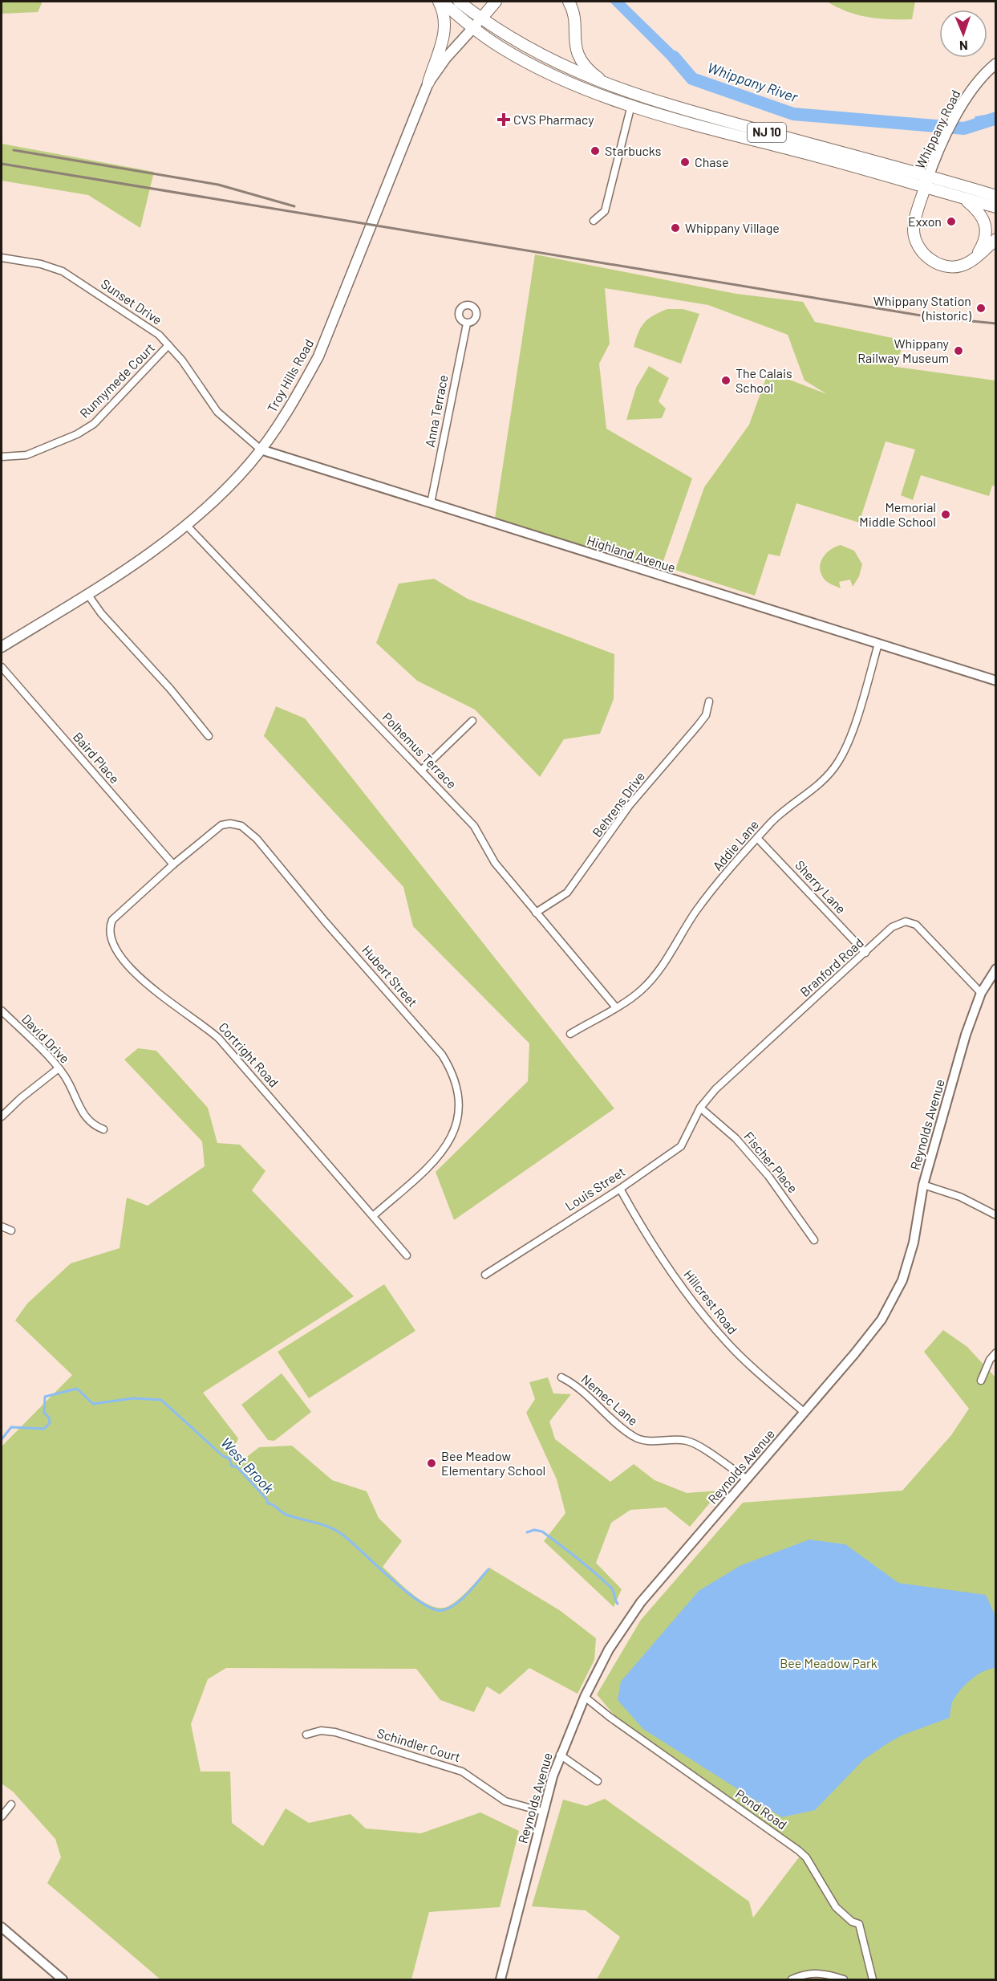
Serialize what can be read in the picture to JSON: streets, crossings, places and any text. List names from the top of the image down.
{
  "streets": {
    "main road": ["Whippany Road", "NJ 10", "Troy Hills Road"],
    "street": [
      "Sunset Drive",
      "Runnymede Court",
      "Anna Terrace",
      "Highland Avenue",
      "Polhemus Terrace",
      "Baird Place",
      "Behrens Drive",
      "Addie Lane",
      "Sherry Lane",
      "Branford Road",
      "Hubert Street",
      "David Drive",
      "Cortright Road",
      "Reynolds Avenue",
      "Fischer Place",
      "Louis Street",
      "Hillcrest Road",
      "Nemec Lane",
      "Schindler Court",
      "Pond Road"
    ]
  },
  "crossings": [
    ["Whippany Road", "NJ 10"],
    ["NJ 10", "Troy Hills Road"],
    ["Sunset Drive", "Troy Hills Road"],
    ["Sunset Drive", "Runnymede Court"],
    ["Sunset Drive", "Highland Avenue"],
    ["Troy Hills Road", "Highland Avenue"],
    ["Troy Hills Road", "Polhemus Terrace"],
    ["Anna Terrace", "Highland Avenue"],
    ["Highland Avenue", "Addie Lane"],
    ["Polhemus Terrace", "Behrens Drive"],
    ["Polhemus Terrace", "Addie Lane"],
    ["Baird Place", "Hubert Street"],
    ["Baird Place", "Cortright Road"],
    ["Addie Lane", "Sherry Lane"],
    ["Sherry Lane", "Branford Road"],
    ["Branford Road", "Reynolds Avenue"],
    ["Branford Road", "Fischer Place"],
    ["Branford Road", "Louis Street"],
    ["Hubert Street", "Cortright Road"],
    ["Reynolds Avenue", "Hillcrest Road"],
    ["Reynolds Avenue", "Nemec Lane"],
    ["Reynolds Avenue", "Schindler Court"],
    ["Reynolds Avenue", "Pond Road"],
    ["Fischer Place", "Louis Street"],
    ["Louis Street", "Hillcrest Road"]
  ],
  "water": ["Whippany River", "West Brook"],
  "parks": ["Bee Meadow Park"],
  "places": {
    "health": ["CVS Pharmacy"],
    "other": [
      "Starbucks",
      "Chase",
      "Exxon",
      "Whippany Village",
      "Whippany Station (historic)",
      "Whippany Railway Museum",
      "The Calais School",
      "Memorial Middle School",
      "Bee Meadow Elementary School"
    ]
  },
  "north": "bottom"
}
